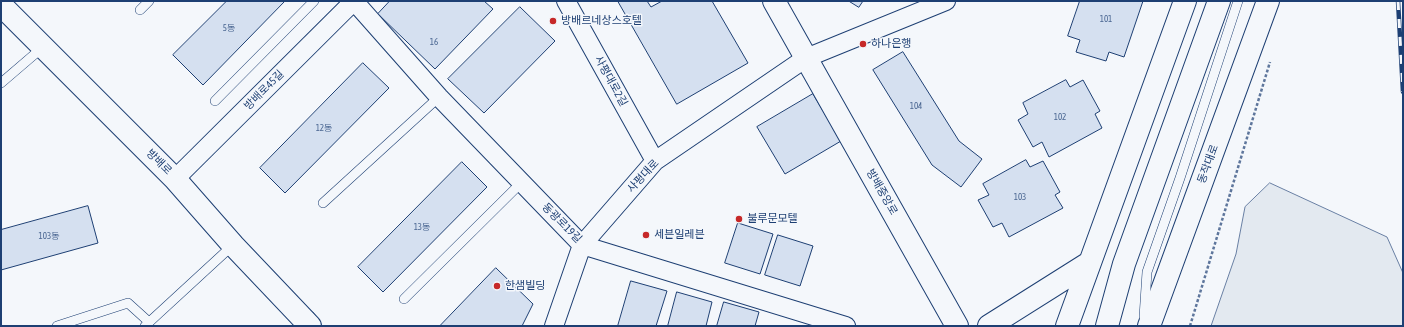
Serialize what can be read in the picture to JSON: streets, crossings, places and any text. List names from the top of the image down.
{
  "streets": {
    "main road": ["방배로", "동작대로", "방배중앙로"],
    "street": [
      "사평대로2길",
      "방배로45길",
      "사평대로",
      "동광로19길"
    ]
  },
  "crossings": [
    ["사평대로2길", "사평대로"],
    ["방배로45길", "방배로"],
    ["방배로45길", "동광로19길"],
    ["사평대로", "방배중앙로"],
    ["사평대로", "동광로19길"]
  ],
  "places": [
    "방배르네상스호텔",
    "하나은행",
    "불루문모텔",
    "세븐일레븐",
    "한샘빌딩"
  ],
  "house_numbers": [
    "101",
    "5동",
    "16",
    "104",
    "102",
    "12동",
    "103",
    "13동",
    "103동"
  ]
}
